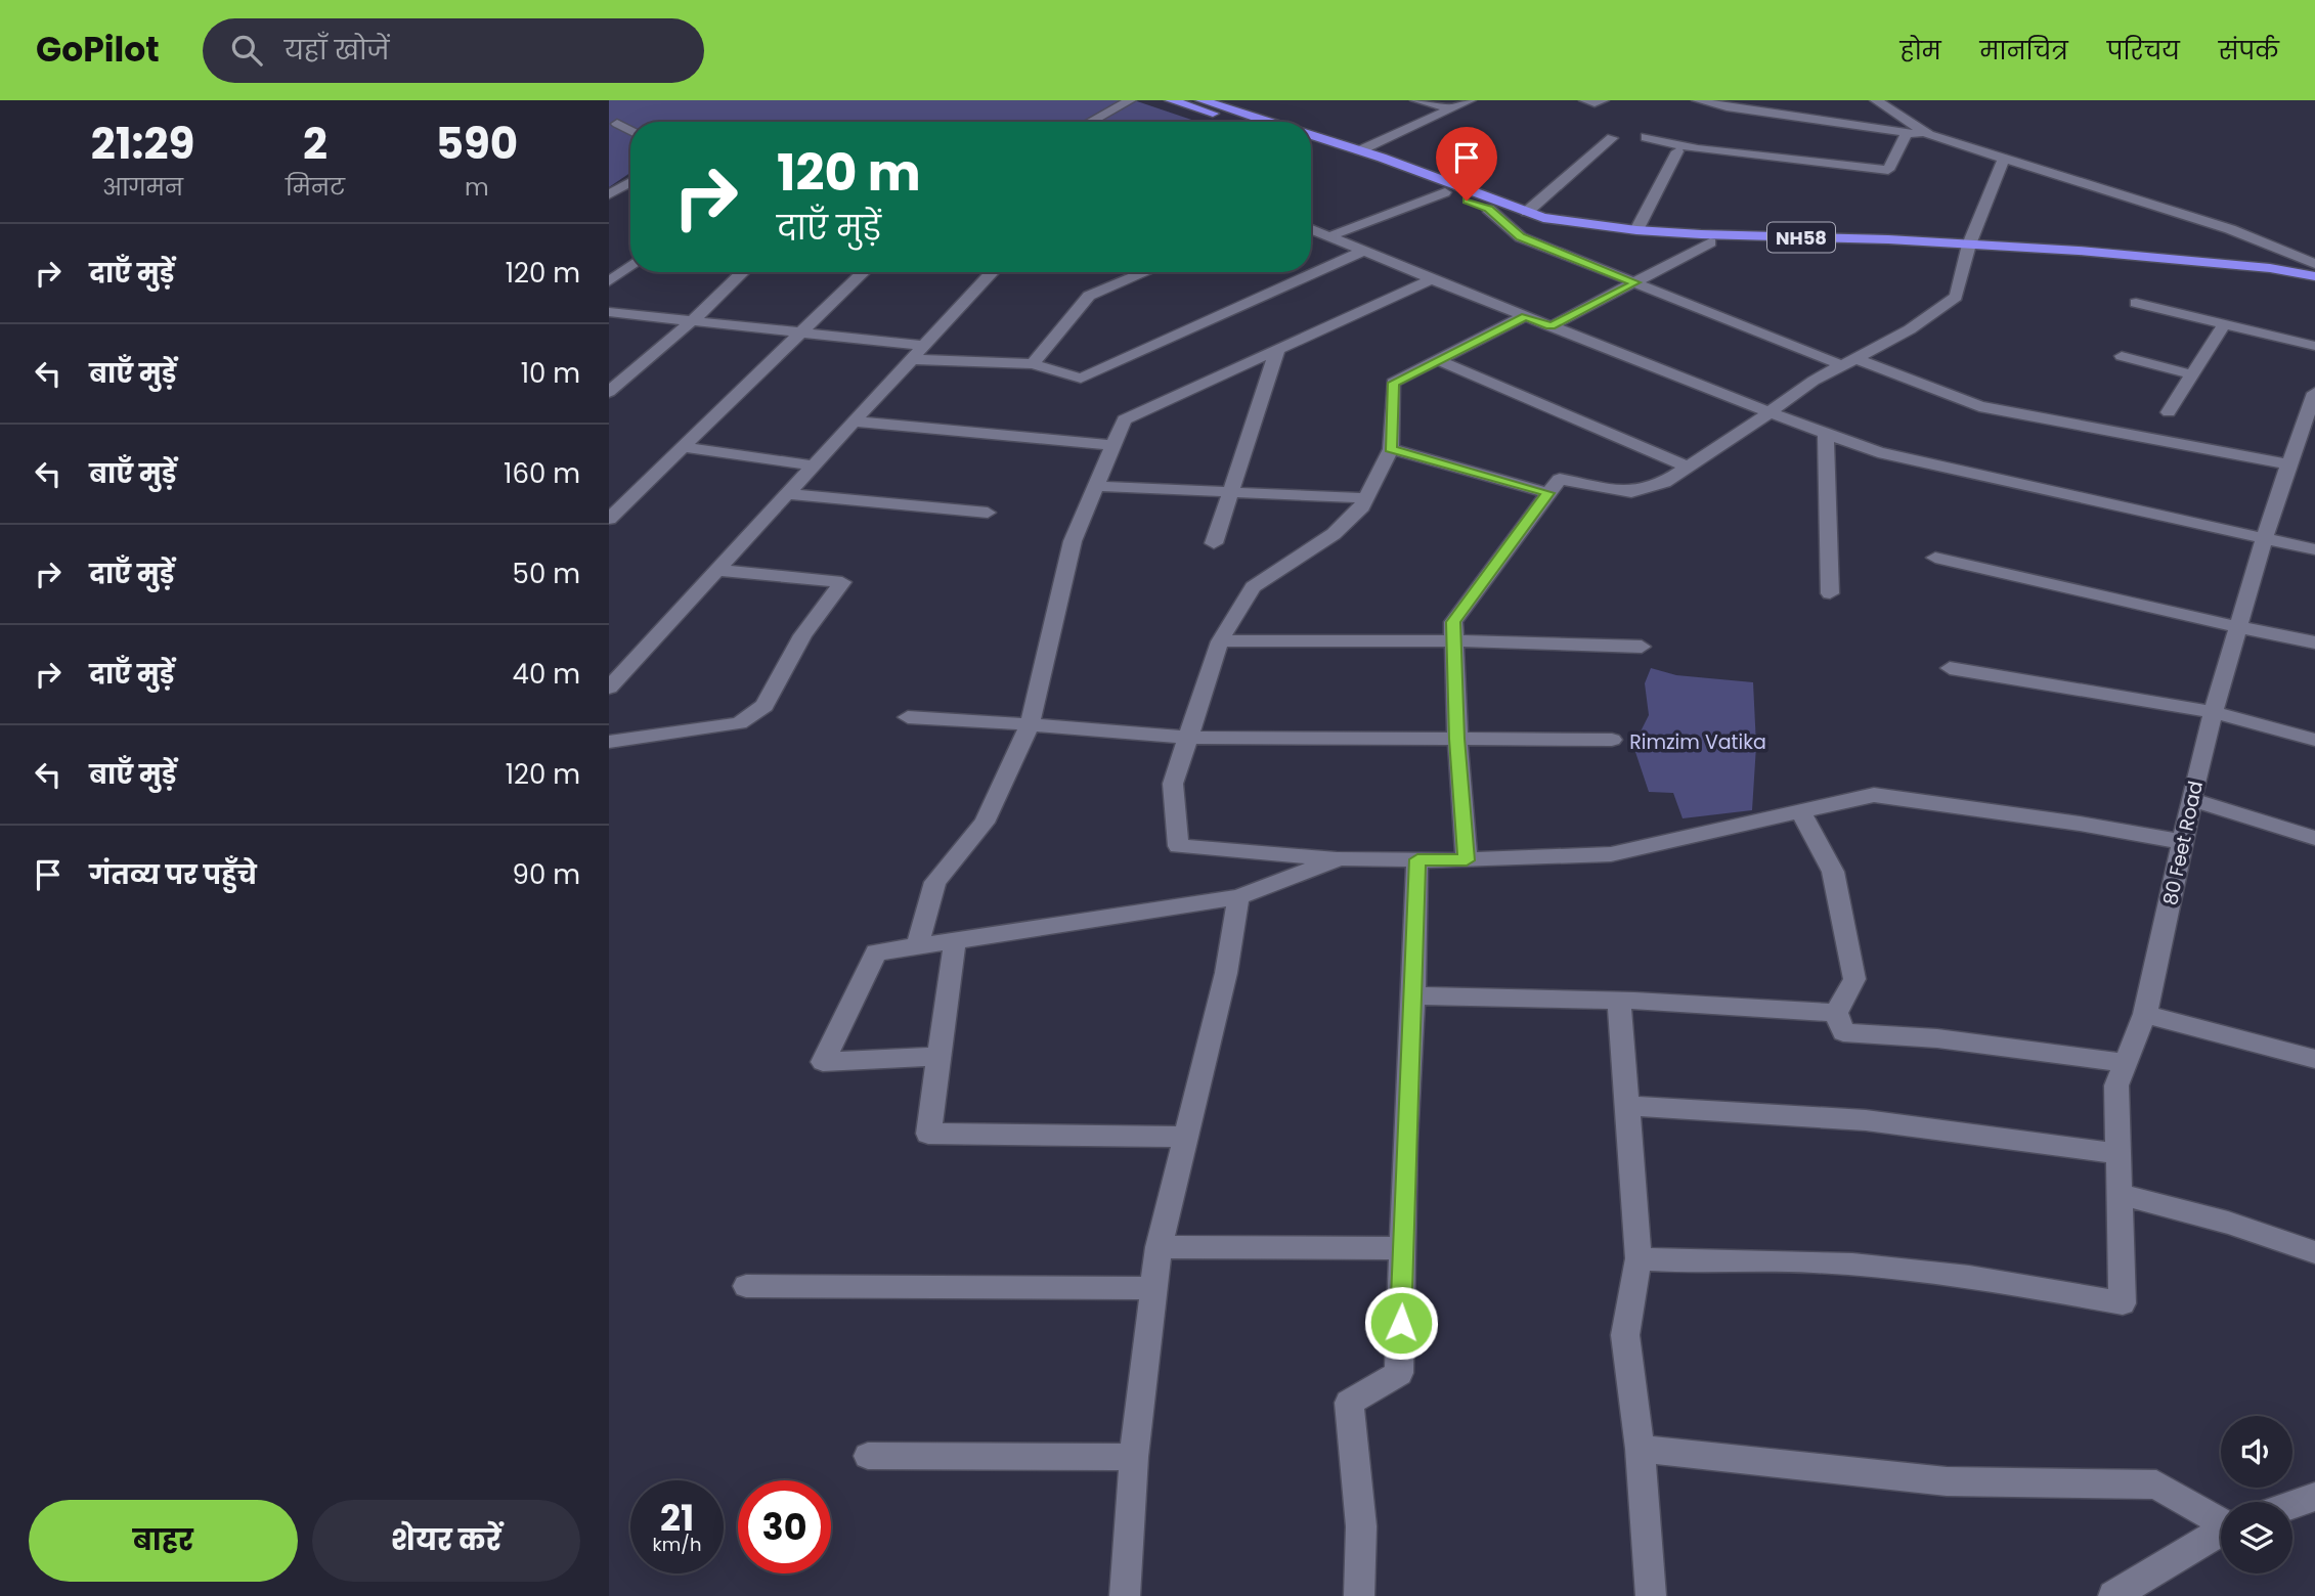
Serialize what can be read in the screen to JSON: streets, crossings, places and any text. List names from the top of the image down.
{
  "streets": {
    "highway": ["NH58"],
    "street": ["80 Feet Road"]
  },
  "parks": ["Rimzim Vatika"],
  "page": {
    "header": "GoPilot",
    "search": "यहाँ खोजें",
    "nav": [
      "होम",
      "मानचित्र",
      "परिचय",
      "संपर्क"
    ],
    "eta": [
      "21:29",
      "आगमन",
      "2",
      "मिनट",
      "590",
      "m"
    ],
    "turn": ["120 m", "दाएँ मुड़ें"],
    "list": [
      {
        "name": "दाएँ मुड़ें",
        "value": "120 m"
      },
      {
        "name": "बाएँ मुड़ें",
        "value": "10 m"
      },
      {
        "name": "बाएँ मुड़ें",
        "value": "160 m"
      },
      {
        "name": "दाएँ मुड़ें",
        "value": "50 m"
      },
      {
        "name": "दाएँ मुड़ें",
        "value": "40 m"
      },
      {
        "name": "बाएँ मुड़ें",
        "value": "120 m"
      },
      {
        "name": "गंतव्य पर पहुँचे",
        "value": "90 m"
      }
    ],
    "speed": "21 km/h",
    "limit": "30",
    "buttons": ["बाहर", "शेयर करें"]
  }
}
